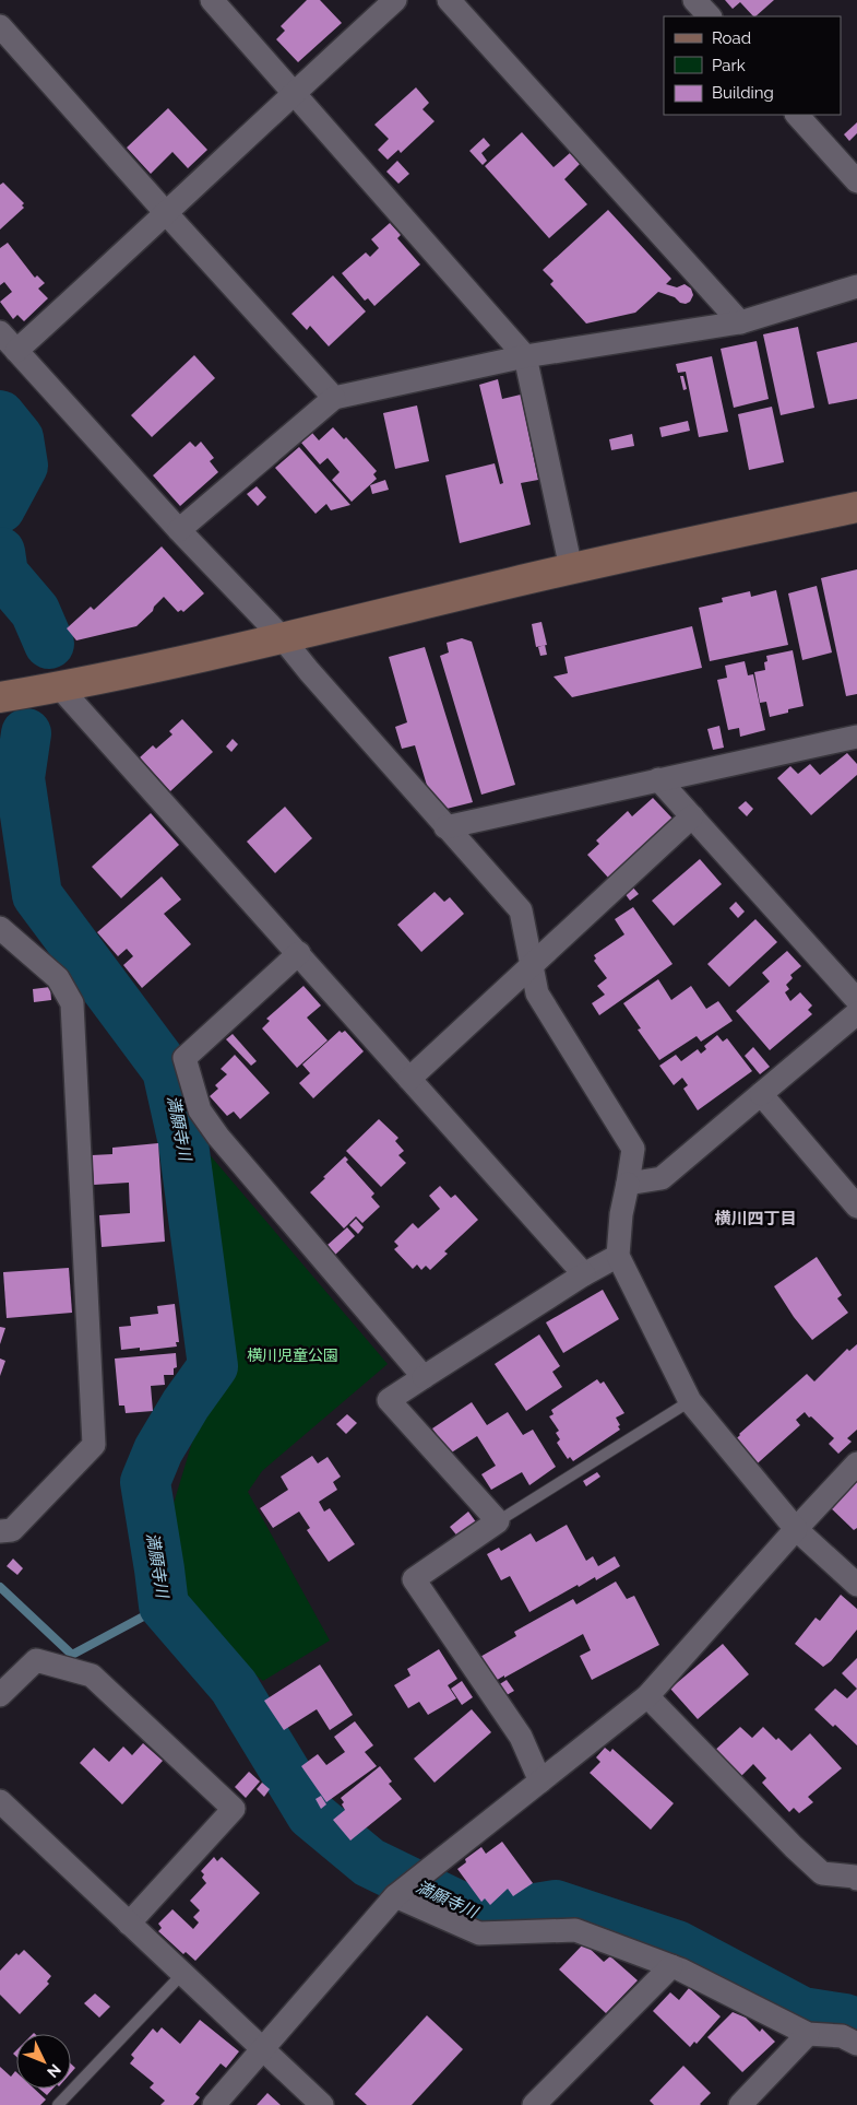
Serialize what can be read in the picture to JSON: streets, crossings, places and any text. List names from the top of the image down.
{
  "districts": ["横川四丁目"],
  "water": ["満願寺川"],
  "parks": ["横川児童公園"],
  "legend": ["Road", "Park", "Building"],
  "north": "bottom right"
}
